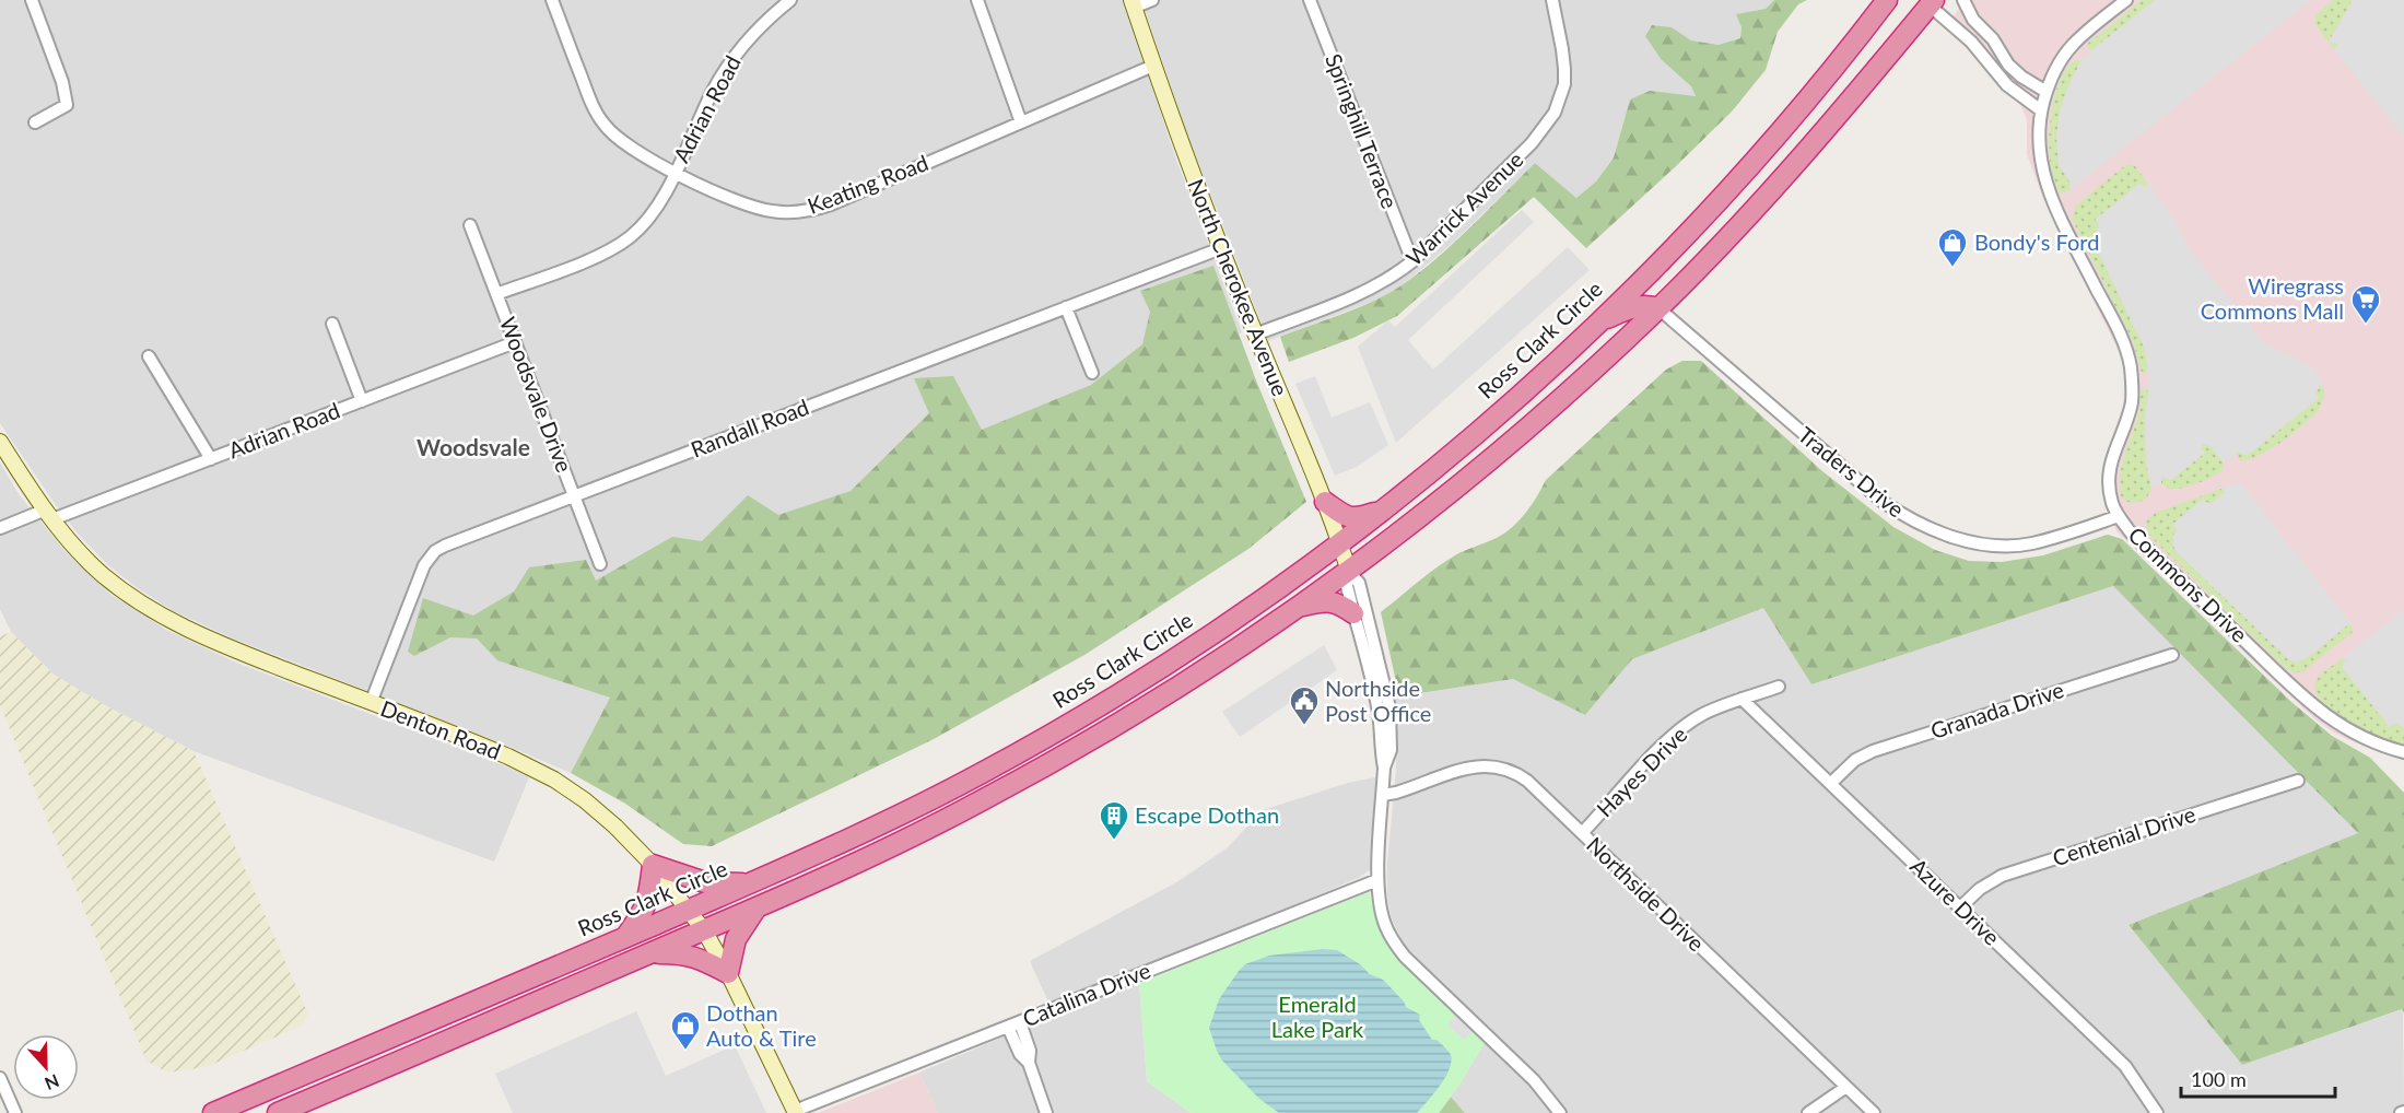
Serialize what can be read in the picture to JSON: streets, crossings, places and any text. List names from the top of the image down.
{
  "streets": {
    "highway": ["Ross Clark Circle"],
    "street": [
      "Adrian Road",
      "Springhill Terrace",
      "Keating Road",
      "Warrick Avenue",
      "North Cherokee Avenue",
      "Woodsvale Drive",
      "Randall Road",
      "Traders Drive",
      "Commons Drive",
      "Granada Drive",
      "Denton Road",
      "Hayes Drive",
      "Centenial Drive",
      "Northside Drive",
      "Azure Drive",
      "Catalina Drive"
    ]
  },
  "crossings": [
    ["Adrian Road", "Keating Road"],
    ["Adrian Road", "Woodsvale Drive"],
    ["Adrian Road", "Denton Road"],
    ["Springhill Terrace", "Warrick Avenue"],
    ["Keating Road", "North Cherokee Avenue"],
    ["Warrick Avenue", "North Cherokee Avenue"],
    ["North Cherokee Avenue", "Ross Clark Circle"],
    ["North Cherokee Avenue", "Randall Road"],
    ["North Cherokee Avenue", "Northside Drive"],
    ["North Cherokee Avenue", "Catalina Drive"],
    ["Ross Clark Circle", "Denton Road"],
    ["Woodsvale Drive", "Randall Road"],
    ["Randall Road", "Denton Road"],
    ["Traders Drive", "Commons Drive"],
    ["Granada Drive", "Azure Drive"],
    ["Denton Road", "Catalina Drive"],
    ["Hayes Drive", "Northside Drive"],
    ["Hayes Drive", "Azure Drive"],
    ["Centenial Drive", "Azure Drive"]
  ],
  "districts": ["Woodsvale"],
  "parks": ["Emerald Lake Park"],
  "places": {
    "shop": ["Bondy's Ford", "Dothan Auto & Tire"],
    "supermarket": ["Wiregrass Commons Mall"],
    "public building": ["Northside Post Office"],
    "building": ["Escape Dothan"]
  },
  "scale_bar": "100 m",
  "north": "bottom"
}
